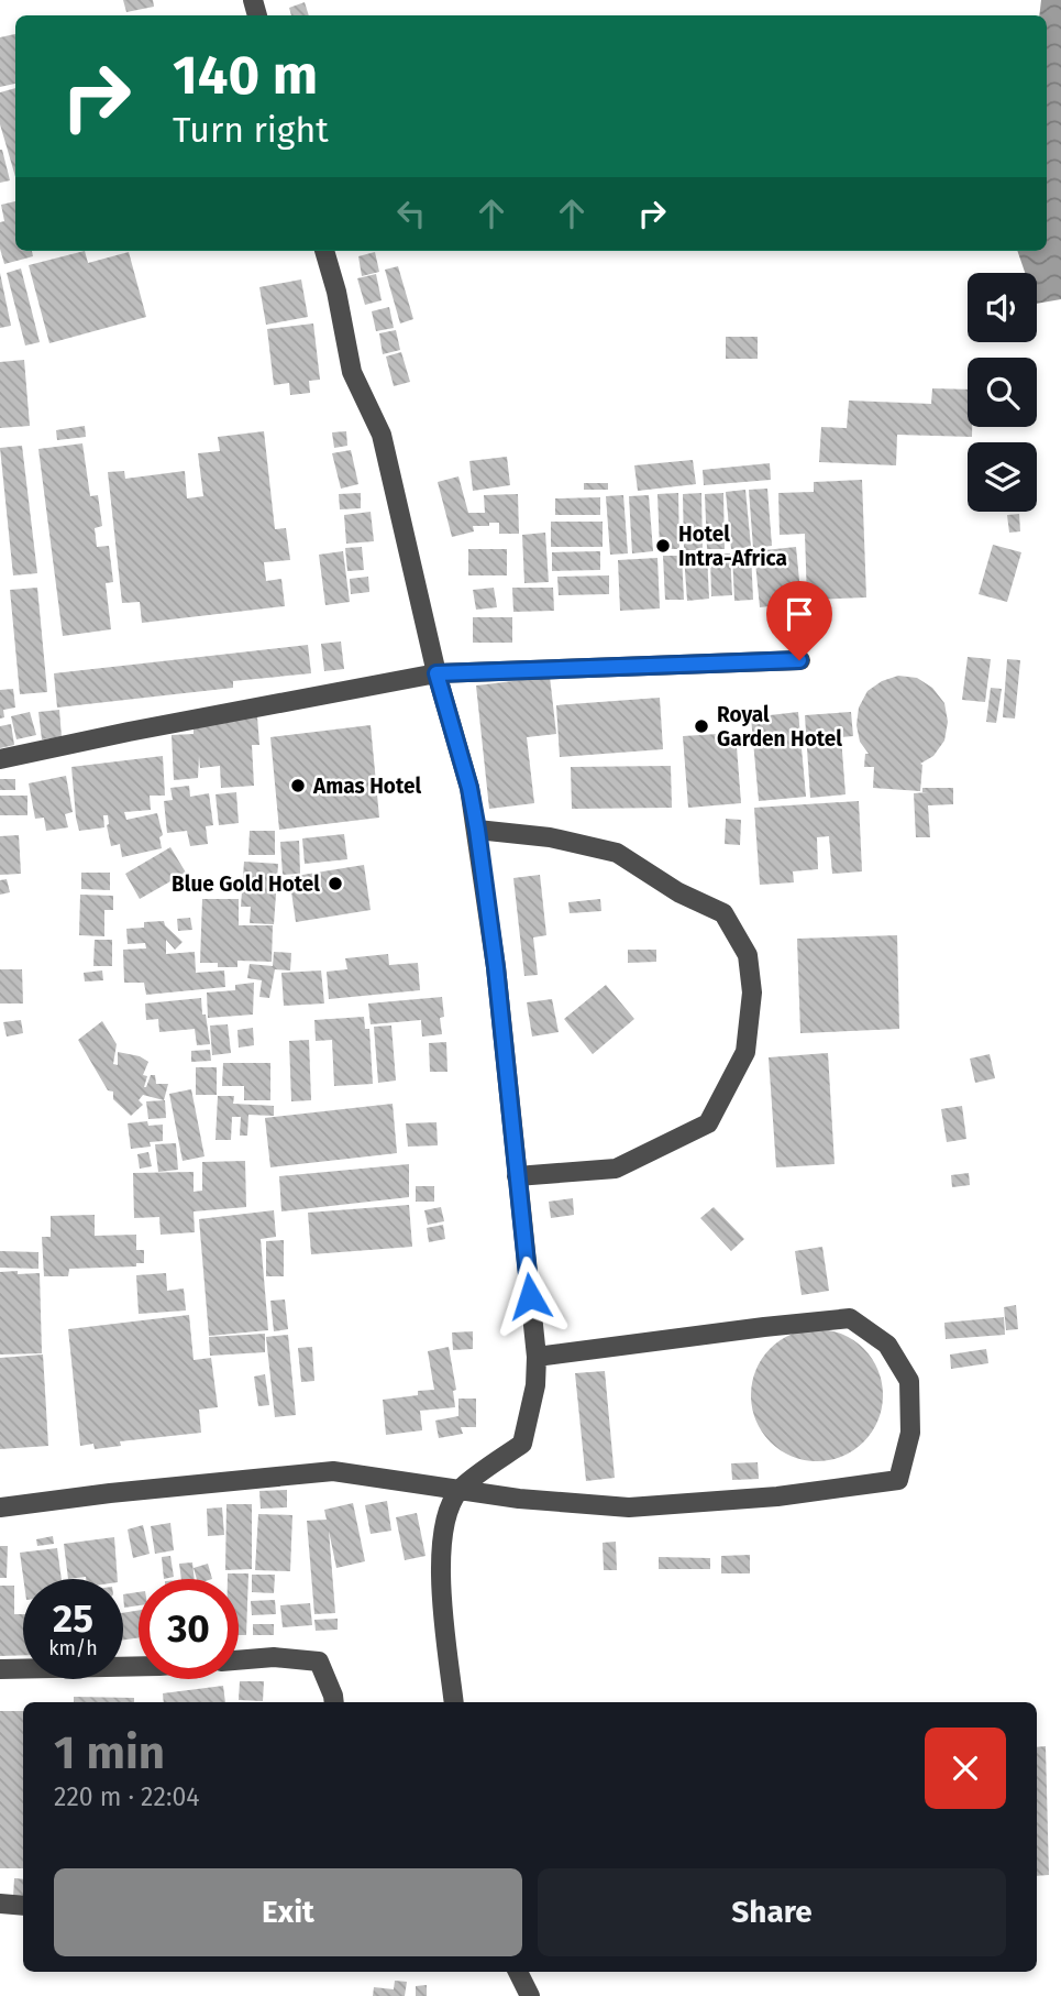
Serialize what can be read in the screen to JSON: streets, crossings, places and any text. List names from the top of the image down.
{
  "places": [
    "Hotel Intra-Africa",
    "Royal Garden Hotel",
    "Amas Hotel",
    "Blue Gold Hotel"
  ],
  "page": {
    "turn": ["140 m", "Turn right"],
    "speed": "25 km/h",
    "limit": "30",
    "heading": ["1 min", "220 m · 22:04"],
    "buttons": ["Exit", "Share"]
  }
}
